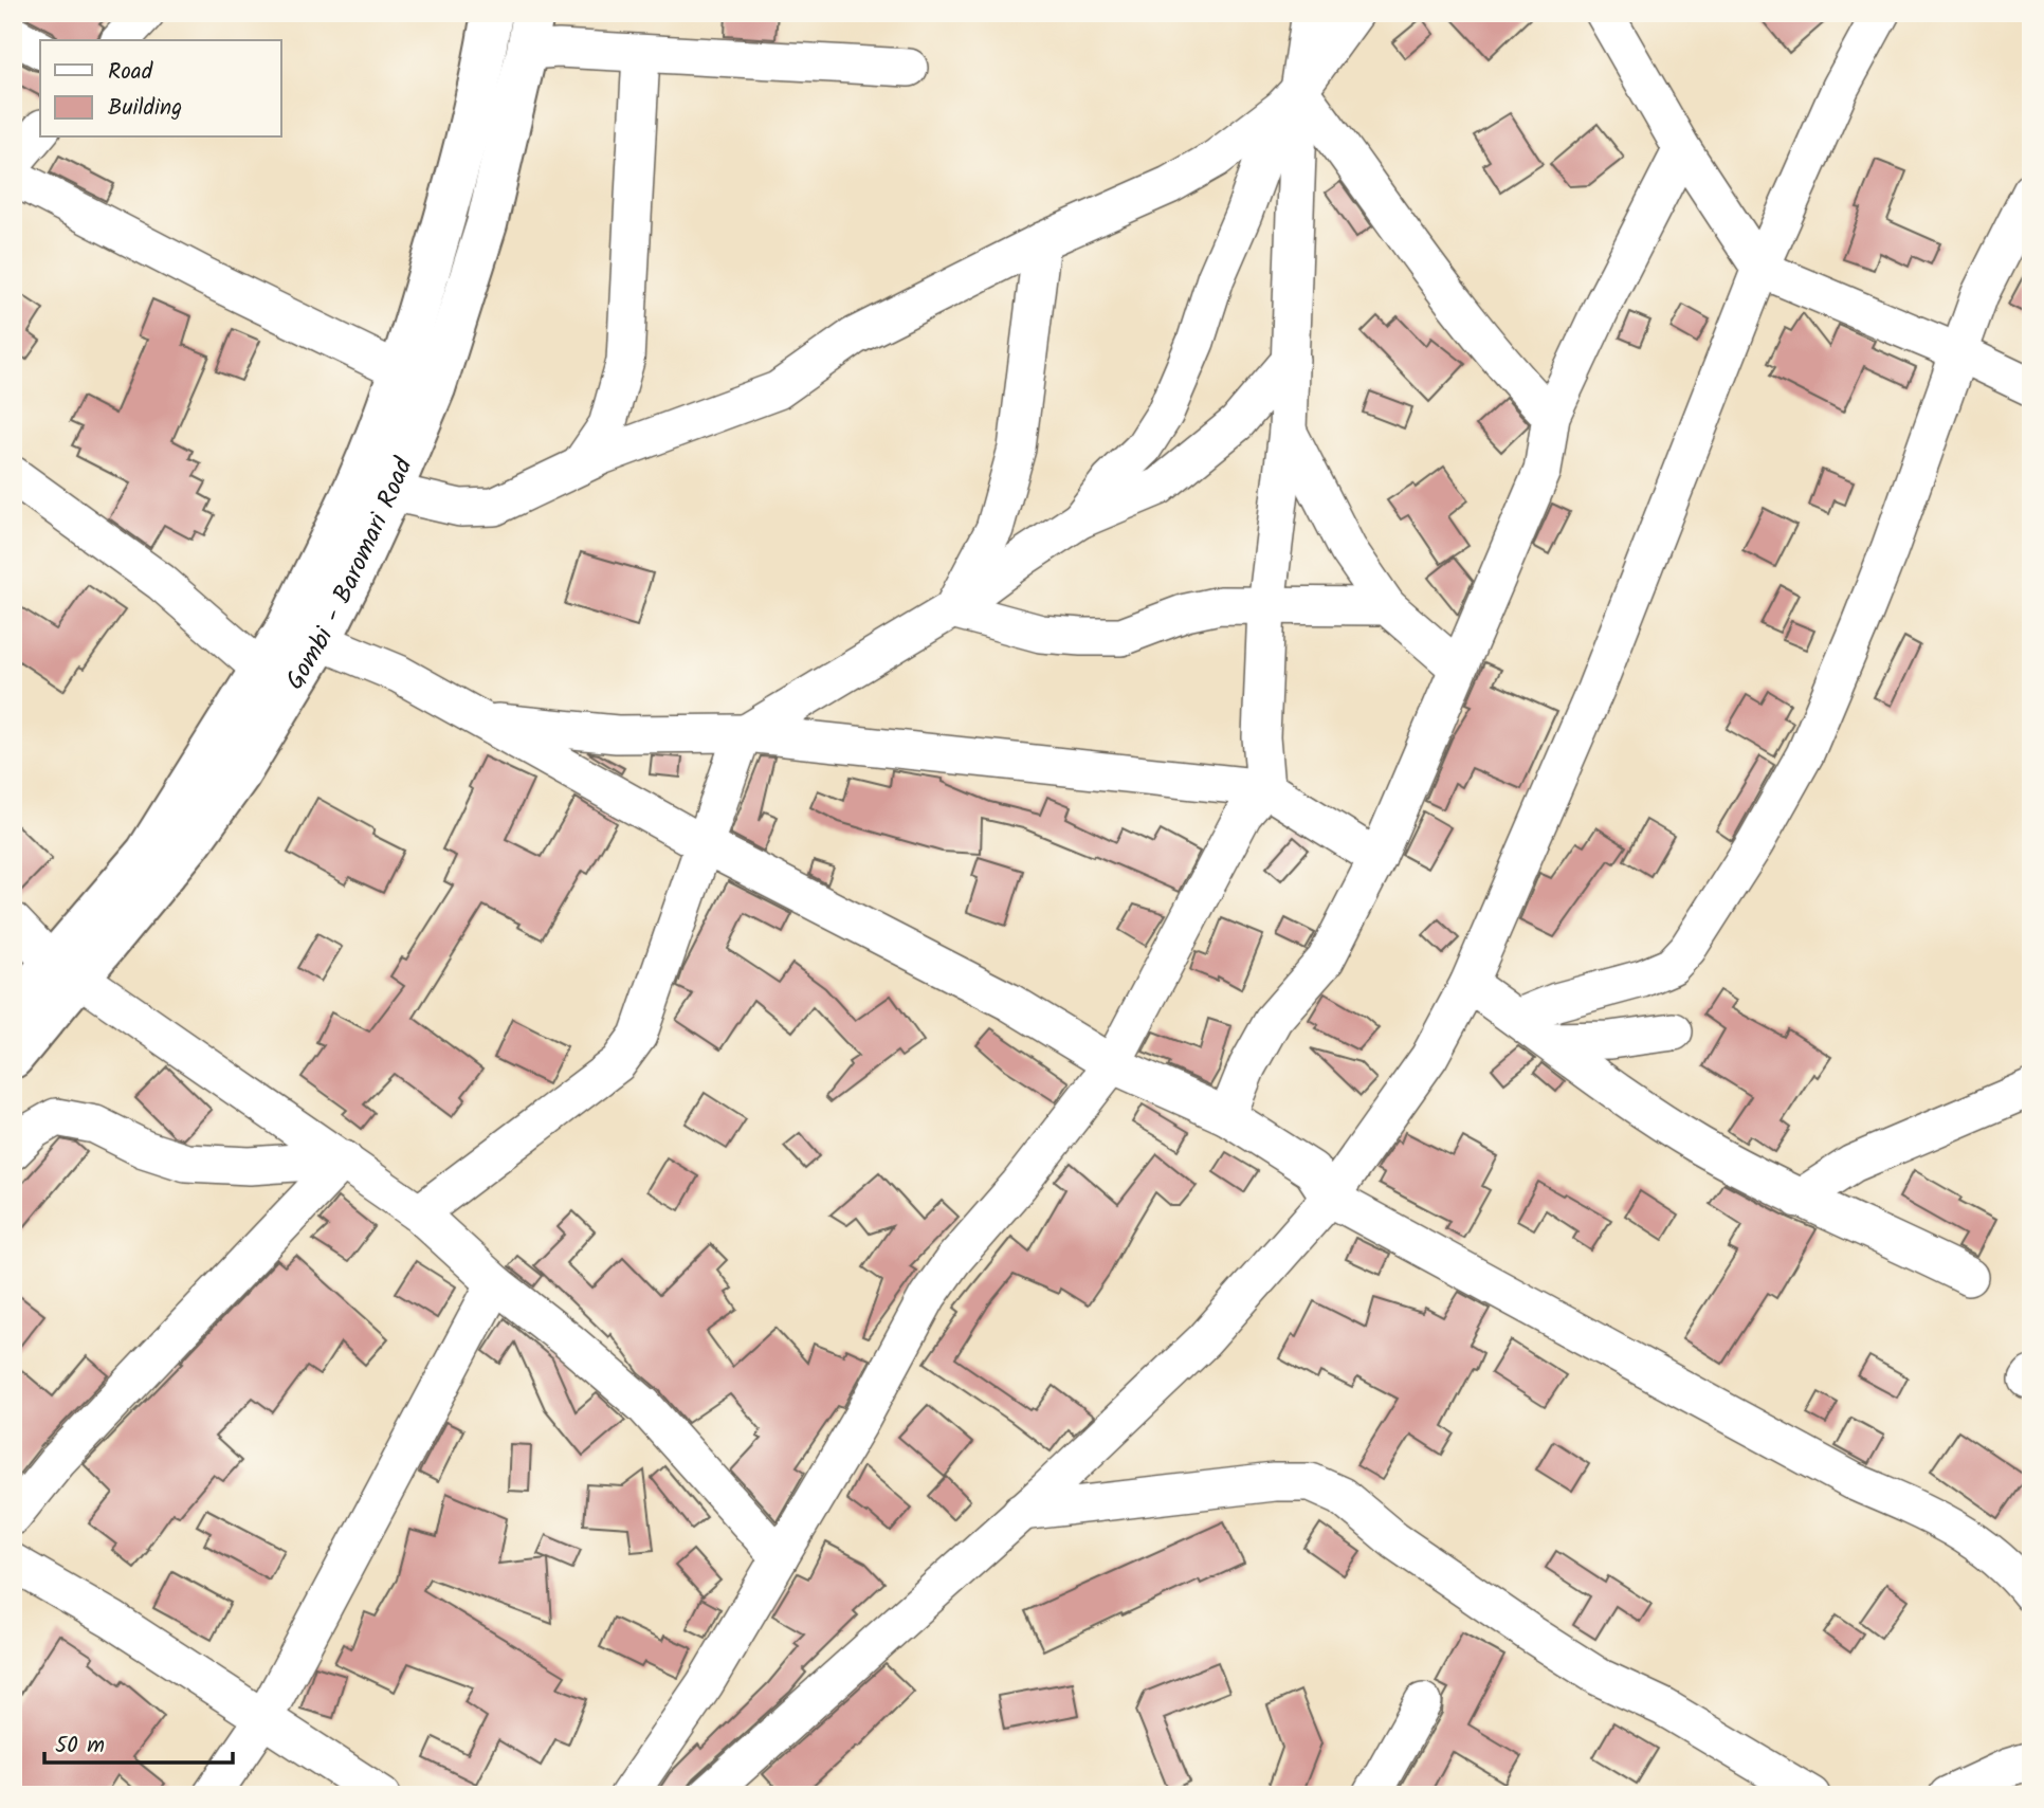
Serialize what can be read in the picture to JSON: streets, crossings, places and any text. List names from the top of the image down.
{
  "streets": {
    "main road": ["Gombi - Baromari Road"]
  },
  "legend": ["Road", "Building"],
  "scale_bar": "50 m"
}
